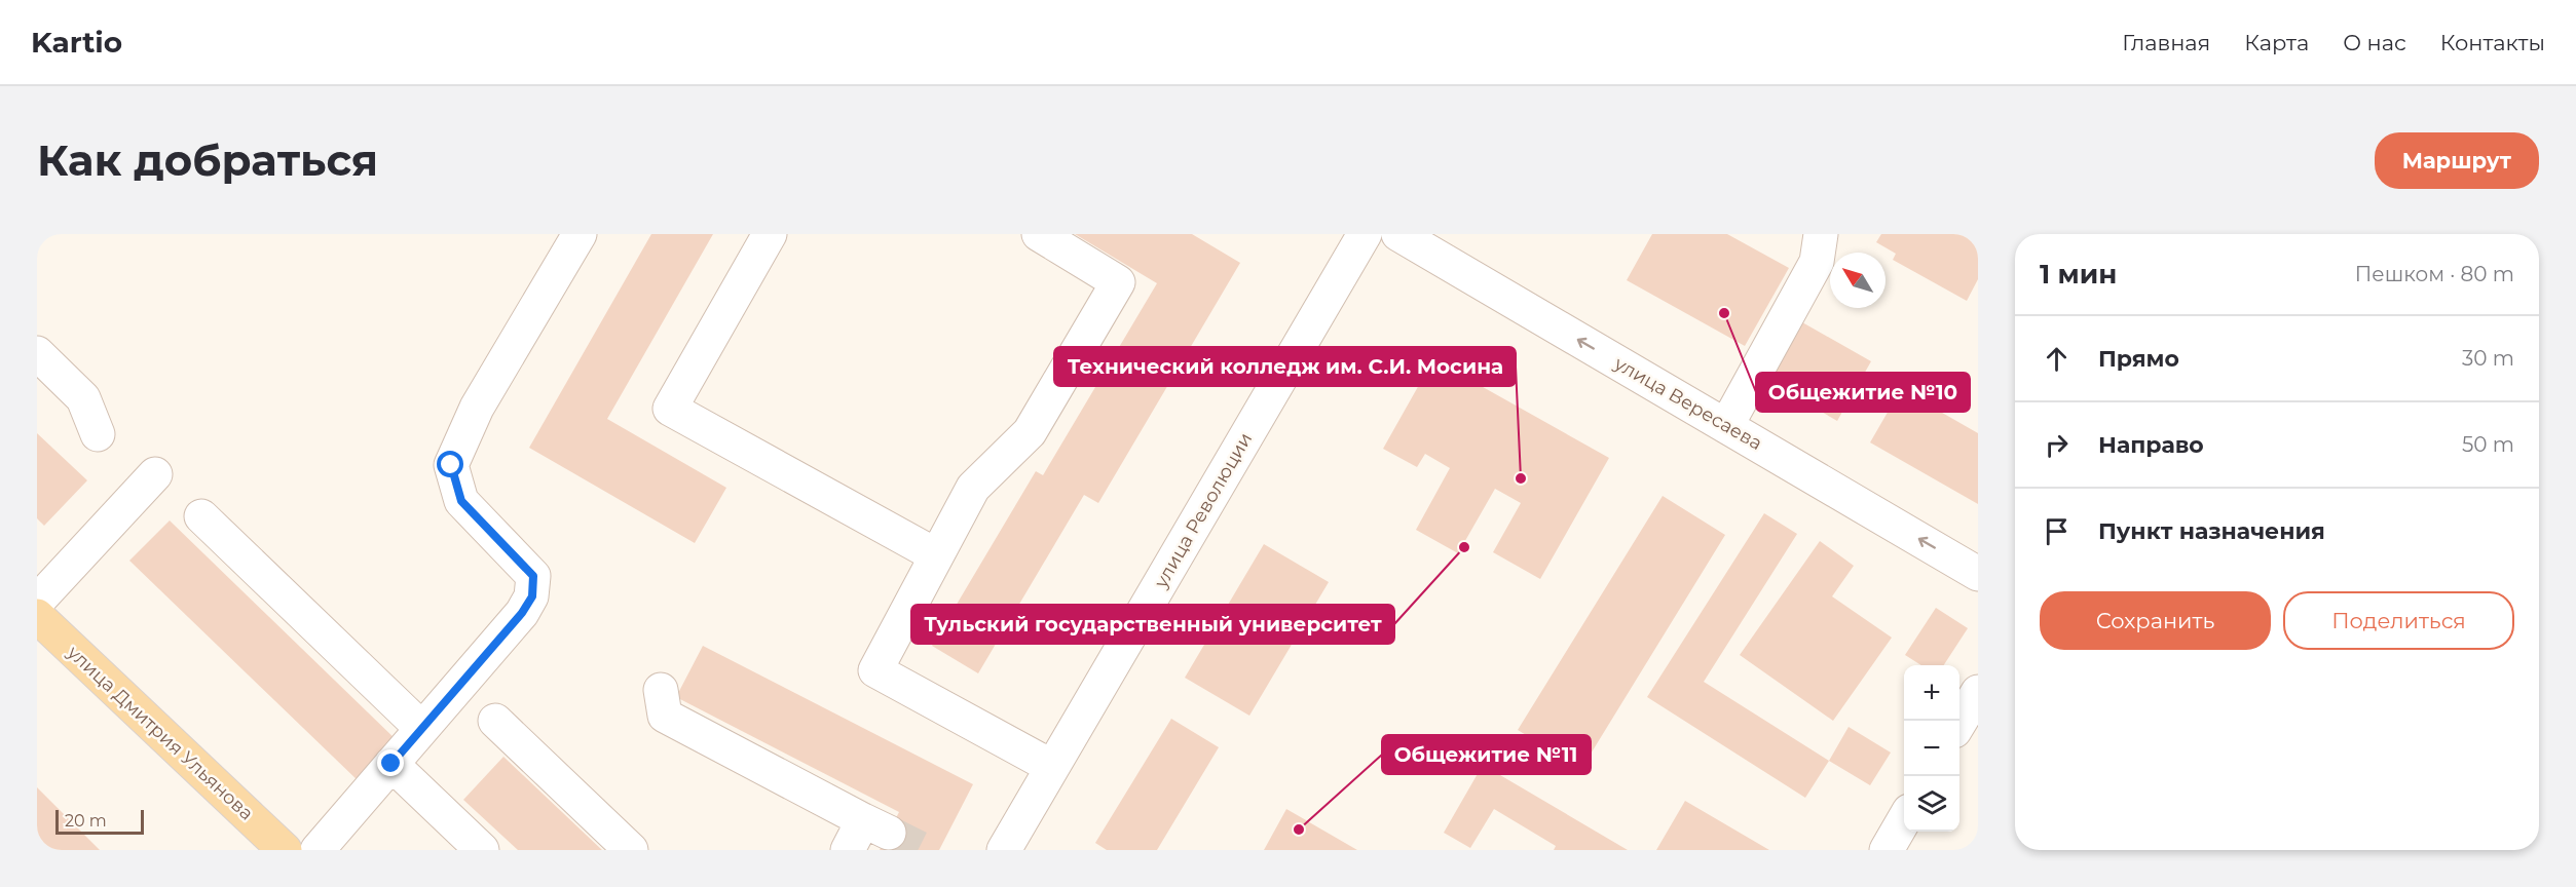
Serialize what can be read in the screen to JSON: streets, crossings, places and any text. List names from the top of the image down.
{
  "streets": {
    "main road": ["улица Дмитрия Ульянова"],
    "street": ["улица Вересаева", "улица Революции"]
  },
  "one_way": ["улица Вересаева"],
  "places": [
    "Общежитие №10",
    "Технический колледж им. С.И. Мосина",
    "Тульский государственный университет",
    "Общежитие №11"
  ],
  "scale_bar": "20 m",
  "north": "top left",
  "page": {
    "header": "Kartio",
    "nav": [
      "Главная",
      "Карта",
      "О нас",
      "Контакты"
    ],
    "buttons": [
      "Маршрут",
      ["Сохранить", "Поделиться"]
    ],
    "title": "Как добраться",
    "heading": ["1 мин", "Пешком · 80 m"],
    "list": [
      ["Прямо", "30 m"],
      ["Направо", "50 m"],
      "Пункт назначения"
    ],
    "map_buttons": ["+", "−"],
    "scale": "20 m"
  }
}
